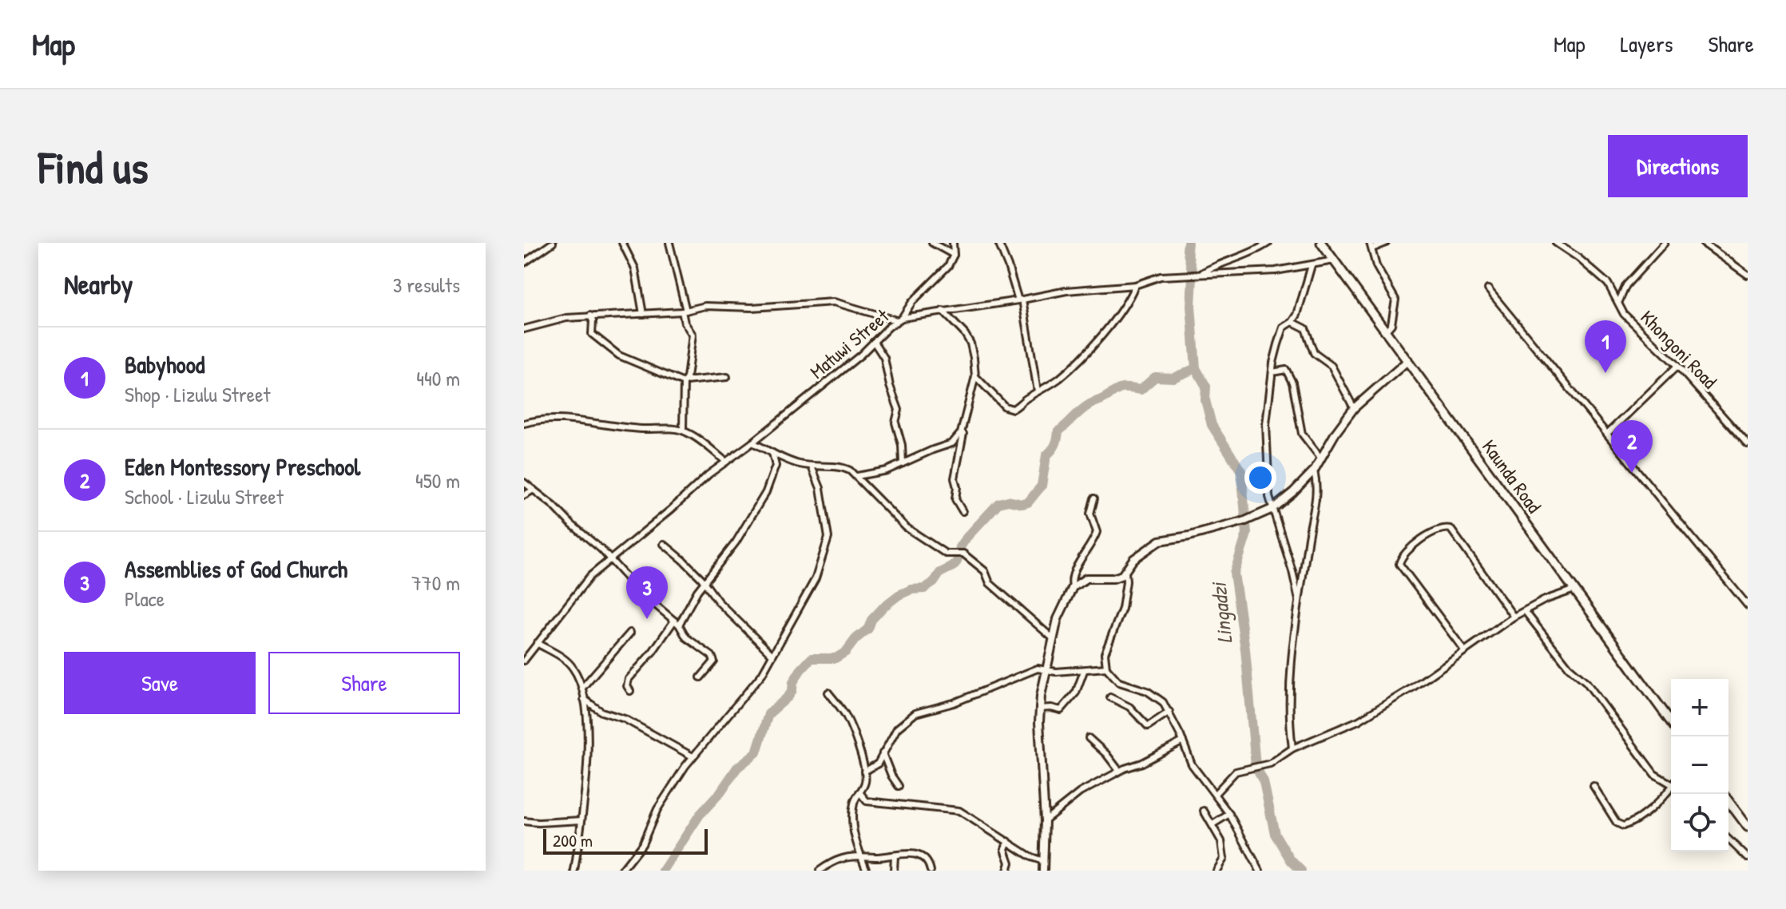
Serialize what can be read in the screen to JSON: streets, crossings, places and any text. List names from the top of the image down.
{
  "streets": {
    "main road": ["Kaunda Road"],
    "street": ["Matuwi Street", "Khongoni Road"]
  },
  "crossings": [
    ["Matuwi Street", "Kaunda Road"]
  ],
  "water": ["Lingadzi"],
  "scale_bar": "200 m",
  "page": {
    "header": "Map",
    "nav": ["Map", "Layers", "Share"],
    "buttons": [
      "Directions",
      ["Save", "Share"]
    ],
    "title": "Find us",
    "heading": ["Nearby", "3 results"],
    "pins": ["1", "2", "3"],
    "list": [
      {
        "mark": "1",
        "name": "Babyhood",
        "note": "Shop · Lizulu Street",
        "value": "440 m"
      },
      {
        "mark": "2",
        "name": "Eden Montessory Preschool",
        "note": "School · Lizulu Street",
        "value": "450 m"
      },
      {
        "mark": "3",
        "name": "Assemblies of God Church",
        "note": "Place",
        "value": "770 m"
      }
    ],
    "map_buttons": ["+", "−"],
    "scale": "200 m"
  }
}
